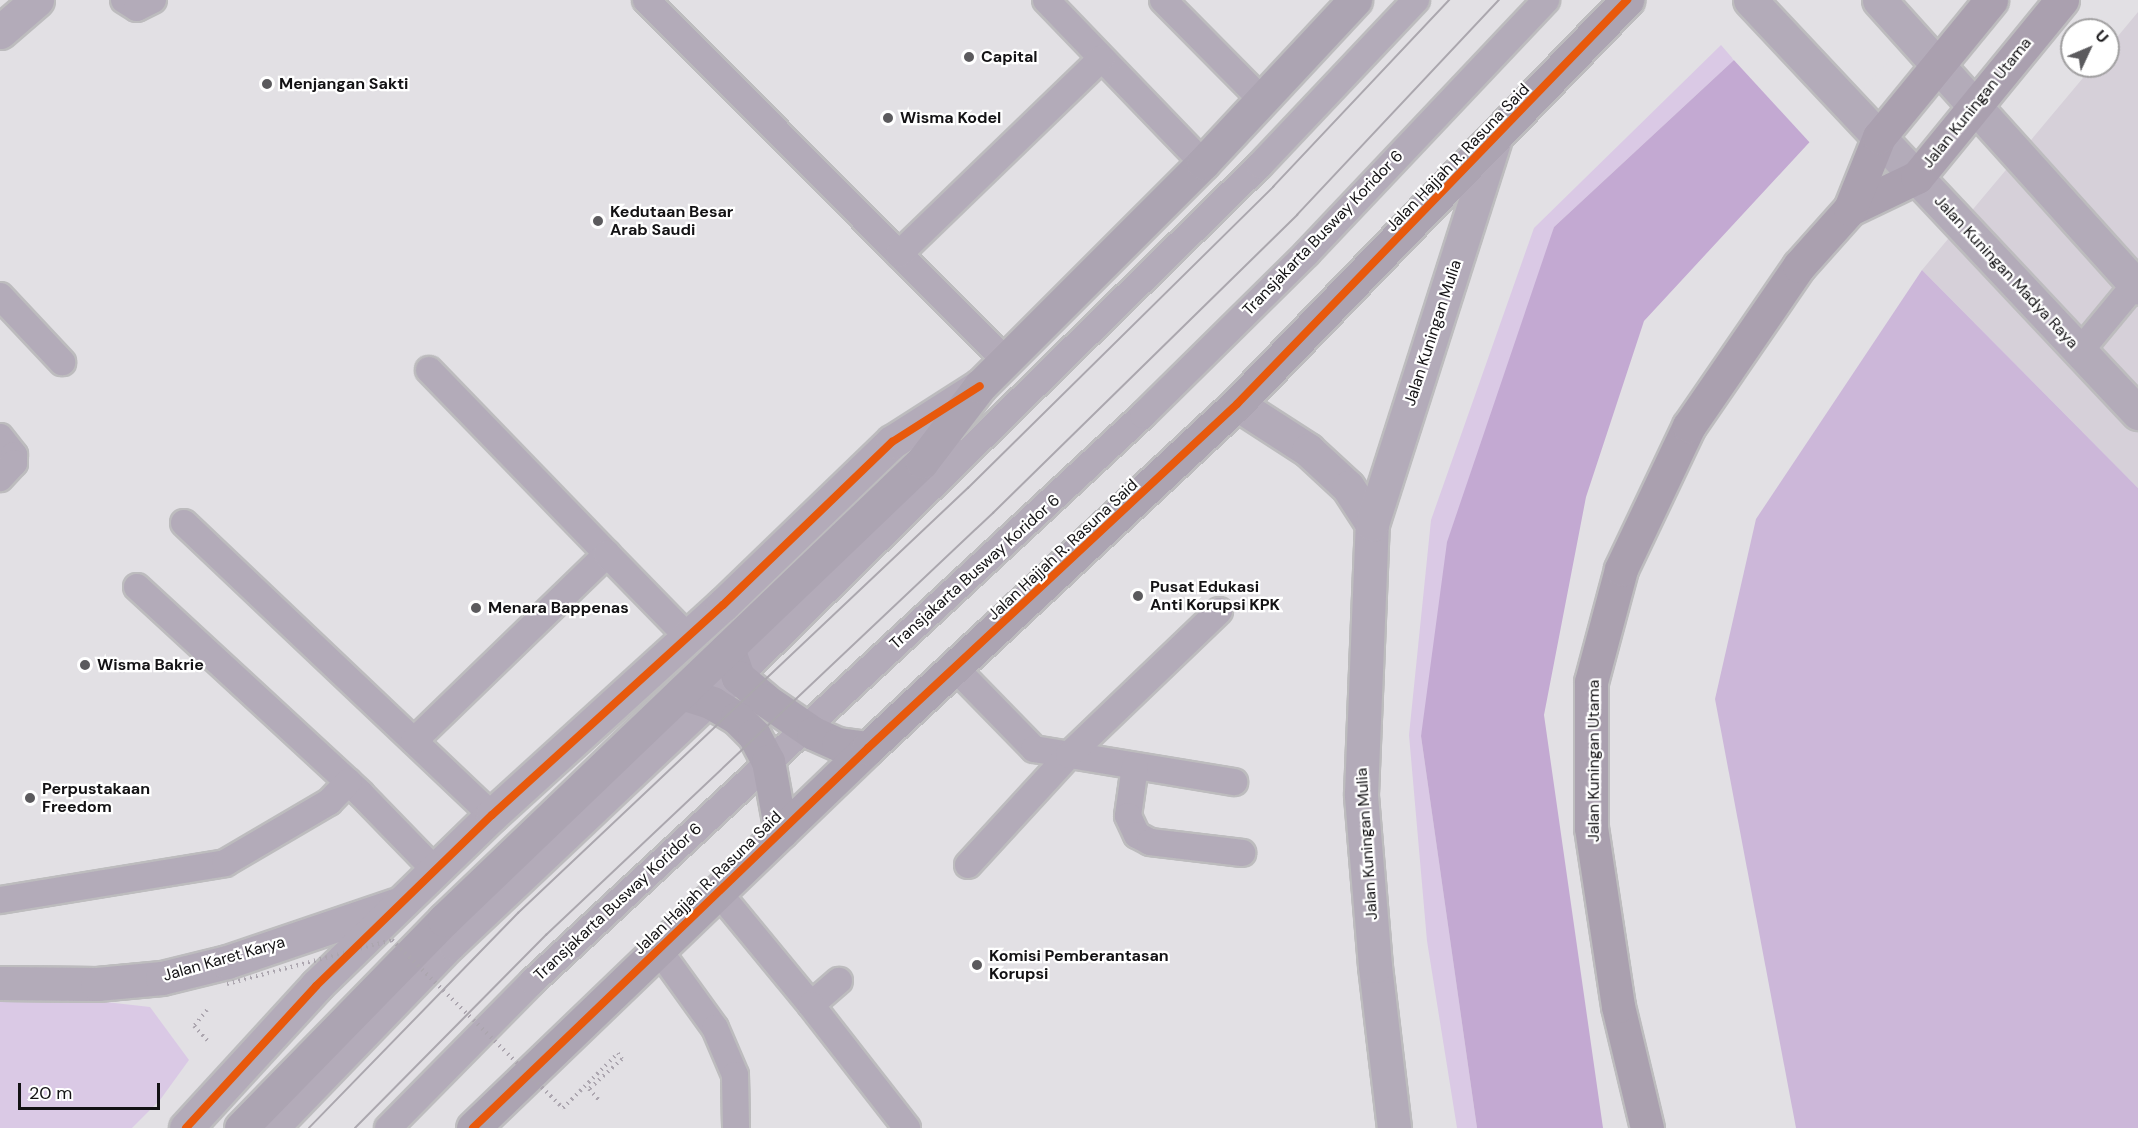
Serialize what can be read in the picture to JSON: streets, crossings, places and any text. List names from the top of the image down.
{
  "streets": {
    "main road": ["Jalan Kuningan Utama", "Jalan Hajjah R. Rasuna Said"],
    "street": ["Jalan Kuningan Madya Raya", "Jalan Kuningan Mulia", "Jalan Karet Karya"],
    "lane": ["Transjakarta Busway Koridor 6"]
  },
  "crossings": [
    ["Jalan Kuningan Utama", "Jalan Kuningan Madya Raya"],
    ["Jalan Hajjah R. Rasuna Said", "Jalan Kuningan Mulia"]
  ],
  "places": [
    "Capital",
    "Menjangan Sakti",
    "Wisma Kodel",
    "Kedutaan Besar Arab Saudi",
    "Pusat Edukasi Anti Korupsi KPK",
    "Menara Bappenas",
    "Wisma Bakrie",
    "Perpustakaan Freedom",
    "Komisi Pemberantasan Korupsi"
  ],
  "scale_bar": "20 m",
  "north": "top right"
}
